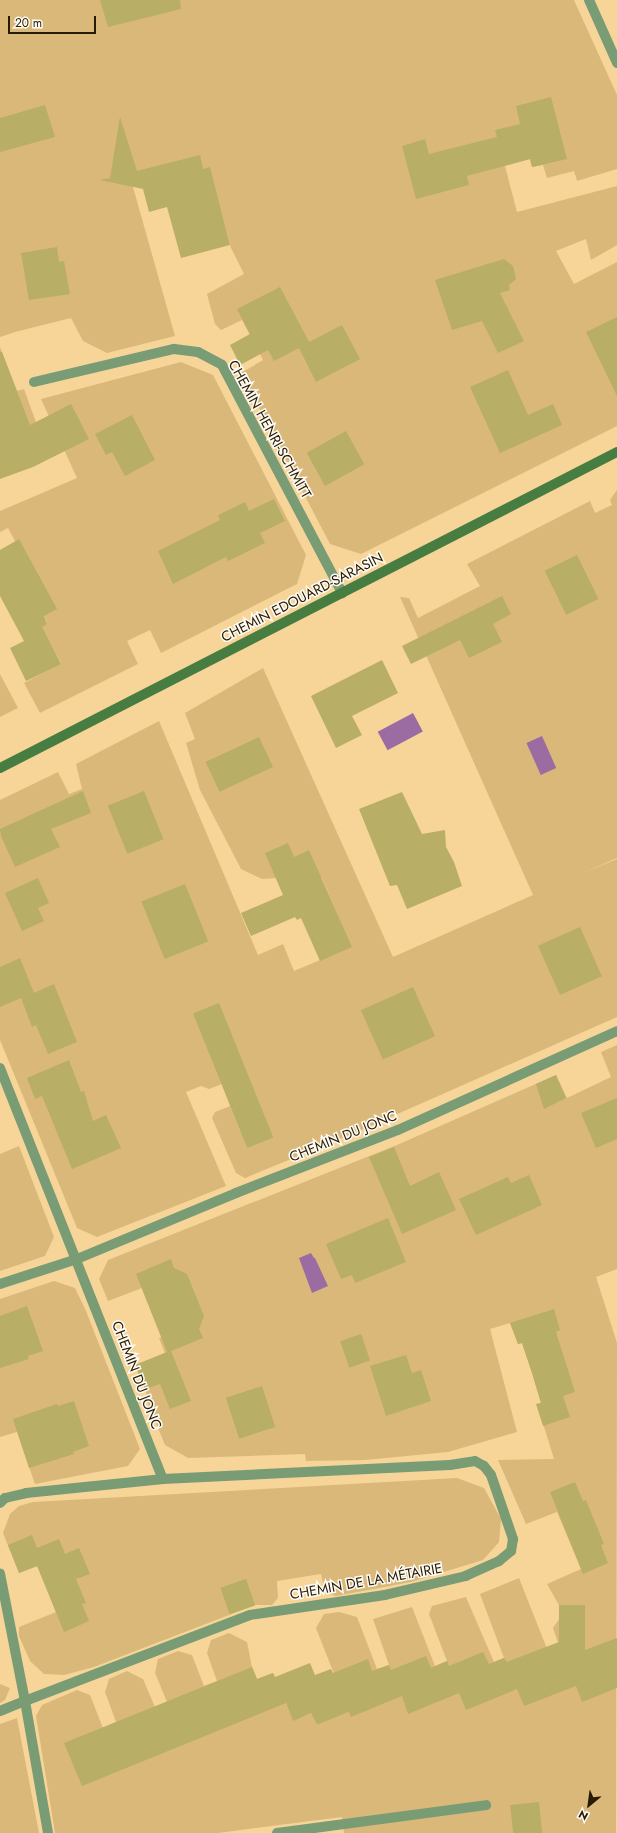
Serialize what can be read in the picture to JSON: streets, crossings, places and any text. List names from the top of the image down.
{
  "streets": {
    "street": [
      "CHEMIN HENRI-SCHMITT",
      "CHEMIN EDOUARD-SARASIN",
      "CHEMIN DU JONC",
      "CHEMIN DE LA MÉTAIRIE"
    ]
  },
  "crossings": [
    ["CHEMIN HENRI-SCHMITT", "CHEMIN EDOUARD-SARASIN"],
    ["CHEMIN DU JONC", "CHEMIN DE LA MÉTAIRIE"]
  ],
  "scale_bar": "20 m",
  "north": "bottom left"
}
